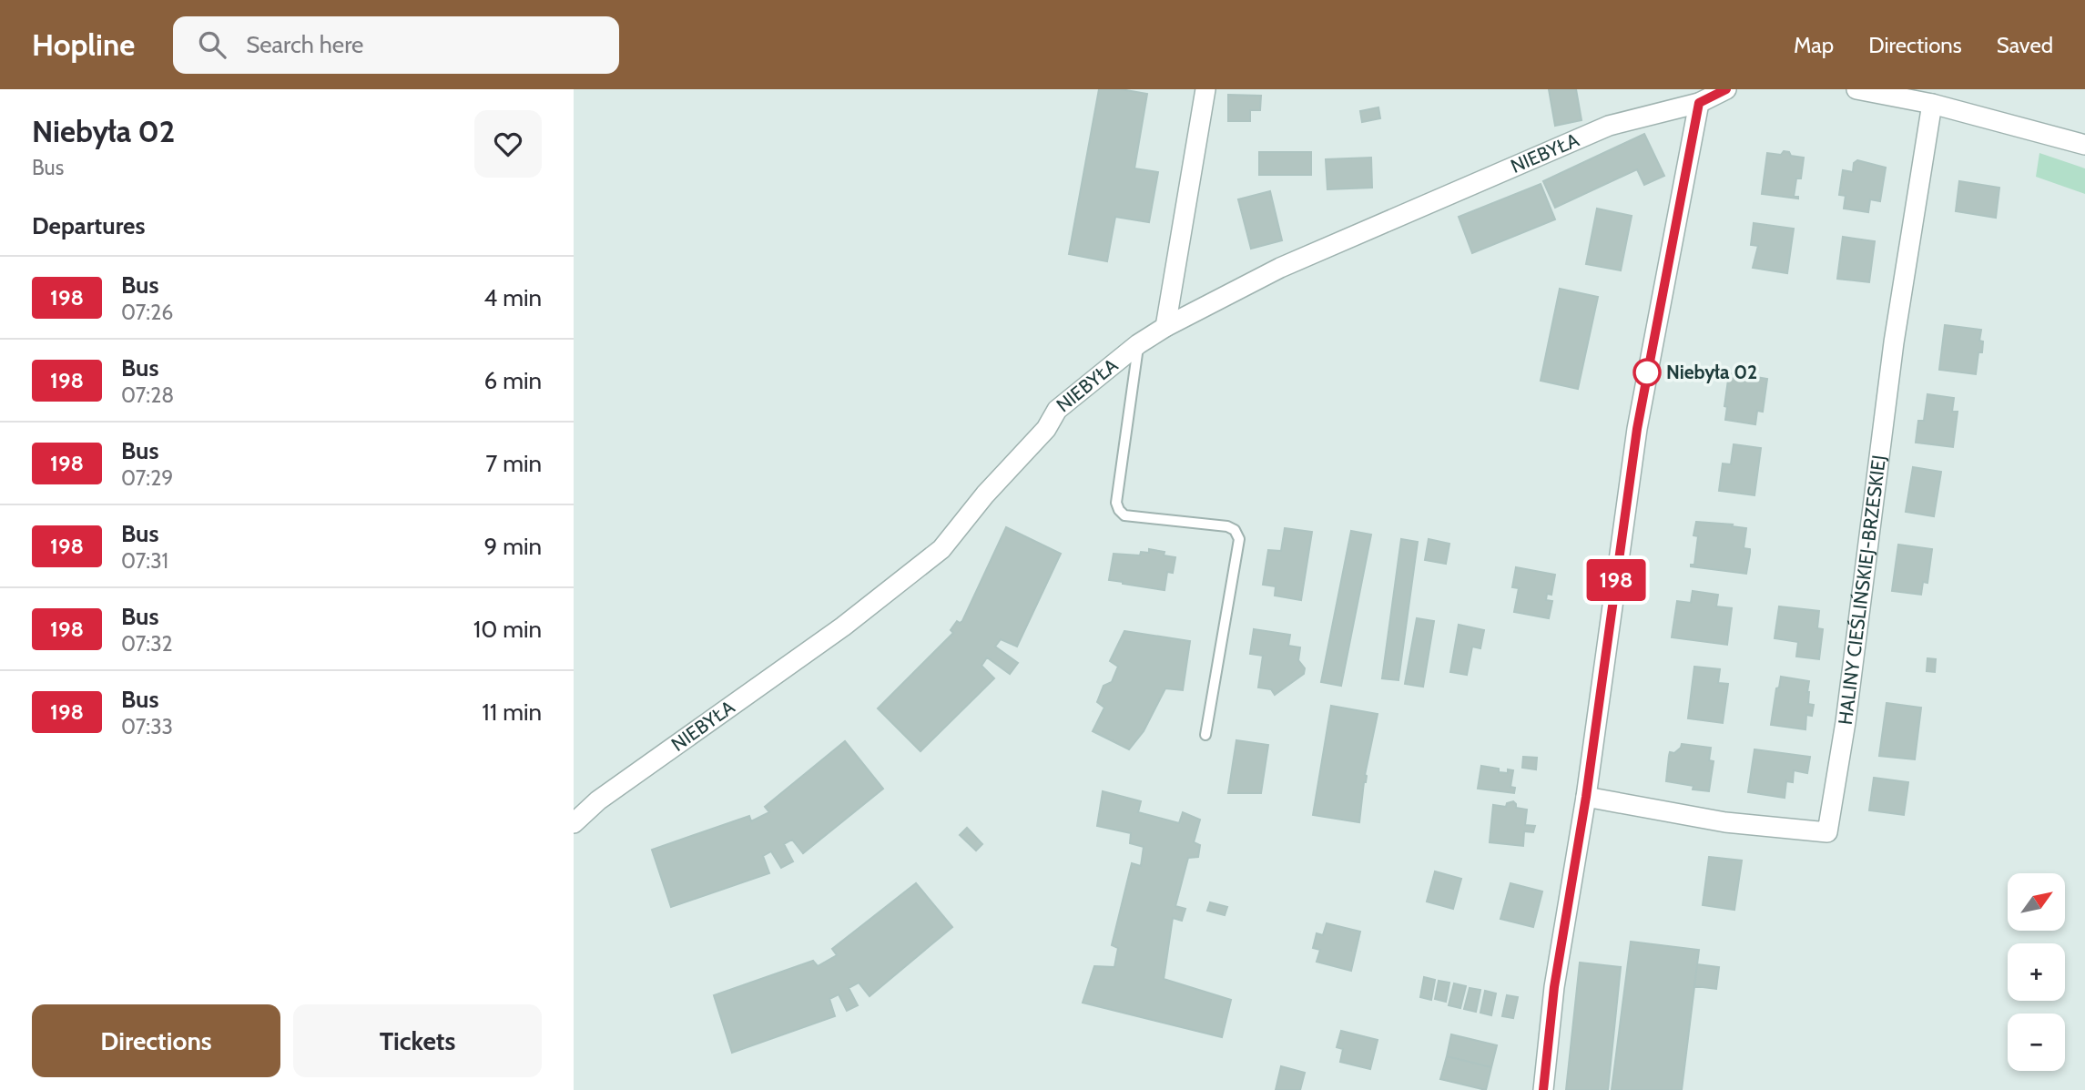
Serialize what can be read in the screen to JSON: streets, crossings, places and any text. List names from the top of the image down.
{
  "streets": {
    "street": ["NIEBYŁA", "HALINY CIEŚLIŃSKIEJ-BRZESKIEJ"]
  },
  "places": ["Niebyła 02"],
  "lines": ["bus line 198"],
  "north": "top right",
  "page": {
    "header": "Hopline",
    "search": "Search here",
    "nav": ["Map", "Directions", "Saved"],
    "heading": [
      ["Niebyła 02", "Bus"],
      "Departures"
    ],
    "on_map": "198",
    "list": [
      {
        "mark": "198",
        "name": "Bus",
        "note": "07:26",
        "value": "4 min"
      },
      {
        "mark": "198",
        "name": "Bus",
        "note": "07:28",
        "value": "6 min"
      },
      {
        "mark": "198",
        "name": "Bus",
        "note": "07:29",
        "value": "7 min"
      },
      {
        "mark": "198",
        "name": "Bus",
        "note": "07:31",
        "value": "9 min"
      },
      {
        "mark": "198",
        "name": "Bus",
        "note": "07:32",
        "value": "10 min"
      },
      {
        "mark": "198",
        "name": "Bus",
        "note": "07:33",
        "value": "11 min"
      }
    ],
    "map_buttons": ["+", "−"],
    "buttons": ["Directions", "Tickets"]
  }
}
